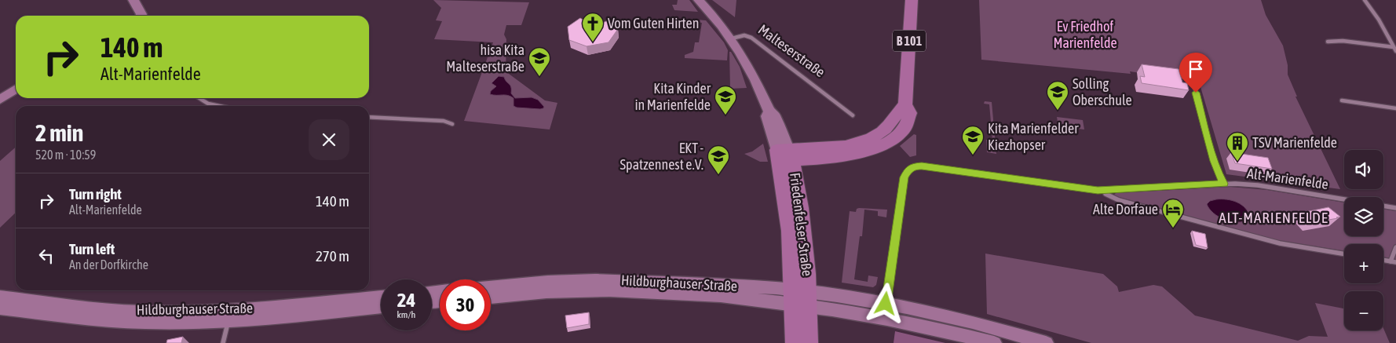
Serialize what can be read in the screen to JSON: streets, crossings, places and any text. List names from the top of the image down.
{
  "streets": {
    "main road": ["B 101", "Friedenfelser Straße", "Hildburghauser Straße"],
    "street": ["Malteserstraße", "Alt-Marienfelde"]
  },
  "crossings": [
    ["B 101", "Friedenfelser Straße"],
    ["Malteserstraße", "Friedenfelser Straße"],
    ["Alt-Marienfelde", "Hildburghauser Straße"],
    ["Friedenfelser Straße", "Hildburghauser Straße"]
  ],
  "districts": ["ALT-MARIENFELDE"],
  "parks": ["Ev Friedhof Marienfelde"],
  "places": {
    "church": ["Vom Guten Hirten"],
    "school or university": [
      "hisa Kita Malteserstraße",
      "Solling Oberschule",
      "Kita Kinder in Marienfelde",
      "Kita Marienfelder Kiezhopser",
      "EKT - Spatzennest e.V."
    ],
    "building": ["TSV Marienfelde"],
    "hotel": ["Alte Dorfaue"]
  },
  "page": {
    "turn": ["140 m", "Alt-Marienfelde"],
    "heading": ["2 min", "520 m · 10:59"],
    "map_buttons": ["+", "−"],
    "list": [
      {
        "name": "Turn right",
        "note": "Alt-Marienfelde",
        "value": "140 m"
      },
      {
        "name": "Turn left",
        "note": "An der Dorfkirche",
        "value": "270 m"
      }
    ],
    "speed": "24 km/h",
    "limit": "30"
  }
}
